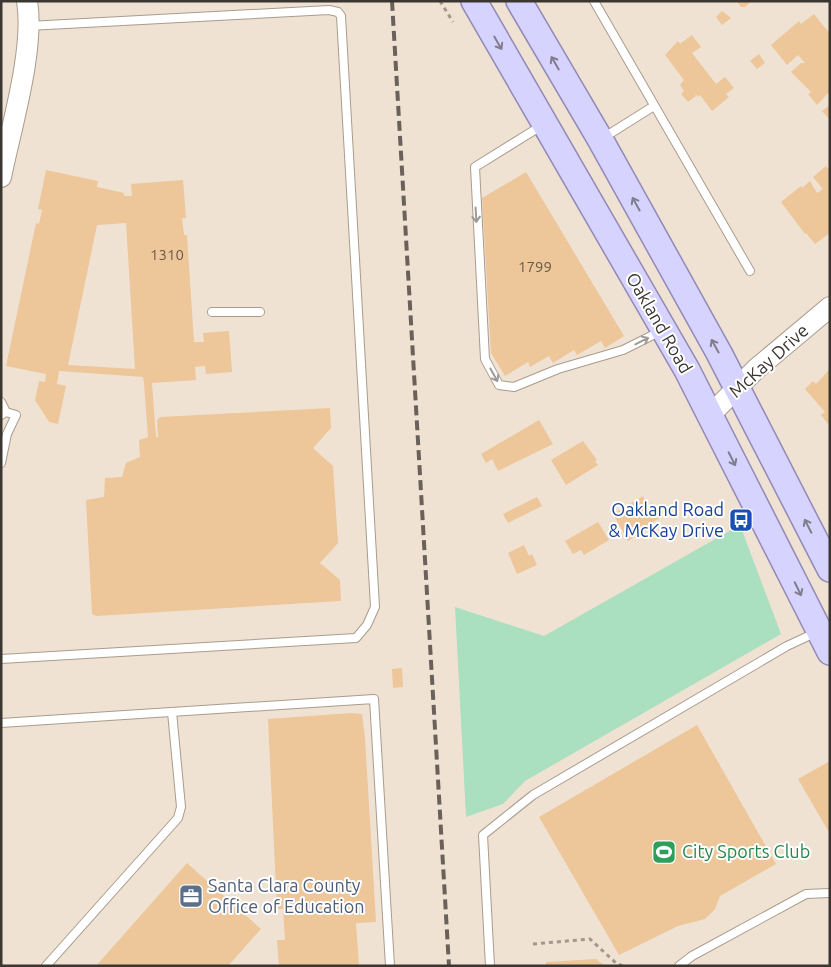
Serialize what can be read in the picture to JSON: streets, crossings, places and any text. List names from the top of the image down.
{
  "streets": {
    "main road": ["Oakland Road"],
    "street": ["McKay Drive"]
  },
  "crossings": [
    ["Oakland Road", "McKay Drive"]
  ],
  "places": {
    "bus stop": ["Oakland Road & McKay Drive"],
    "sports": ["City Sports Club"],
    "office": ["Santa Clara County Office of Education"]
  },
  "house_numbers": ["1310", "1799"]
}
